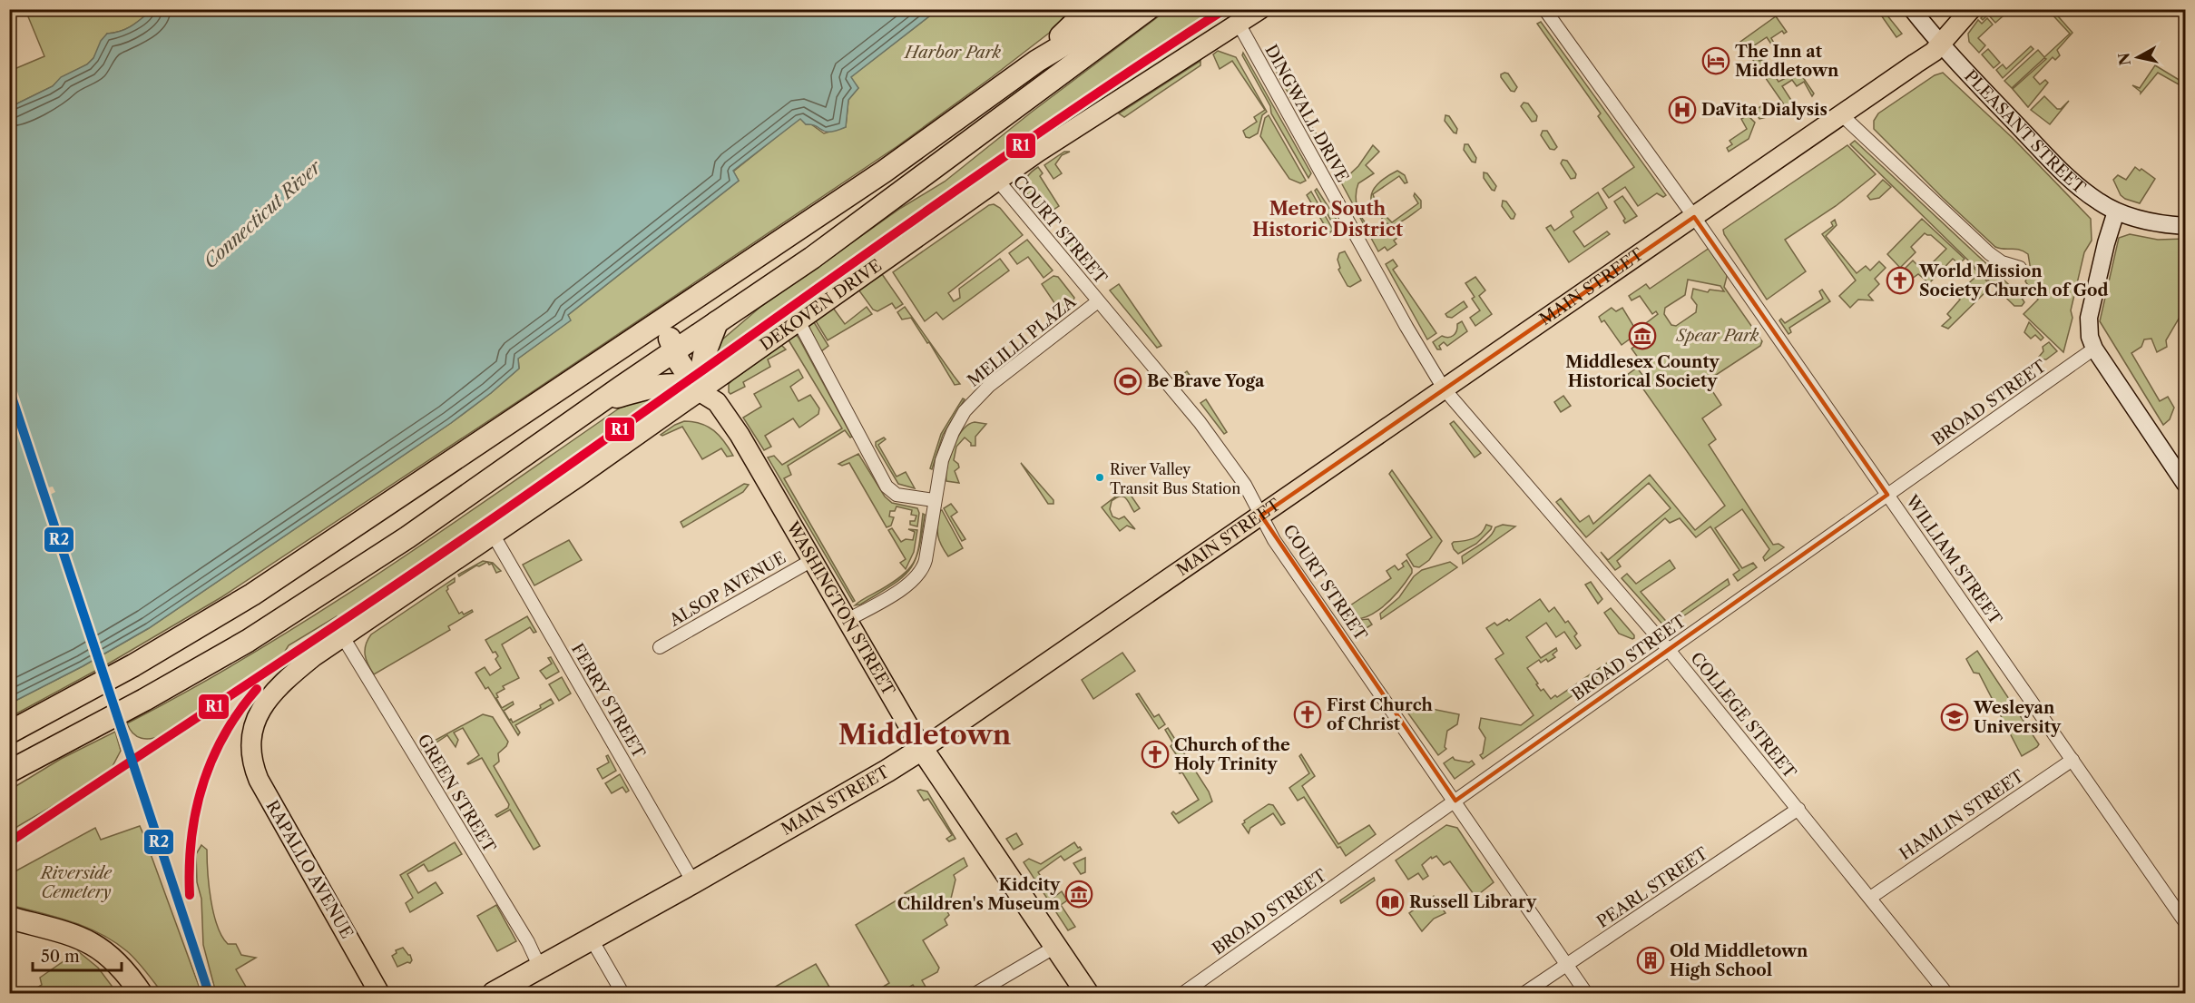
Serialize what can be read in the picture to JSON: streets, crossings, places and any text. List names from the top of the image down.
{
  "streets": {
    "highway": ["MAIN STREET", "WASHINGTON STREET"],
    "main road": ["DEKOVEN DRIVE", "RAPALLO AVENUE"],
    "street": [
      "DINGWALL DRIVE",
      "PLEASANT STREET",
      "COURT STREET",
      "MELILLI PLAZA",
      "BROAD STREET",
      "WILLIAM STREET",
      "ALSOP AVENUE",
      "FERRY STREET",
      "COLLEGE STREET",
      "GREEN STREET",
      "HAMLIN STREET",
      "PEARL STREET"
    ]
  },
  "crossings": [
    ["DINGWALL DRIVE", "MAIN STREET"],
    ["DINGWALL DRIVE", "DEKOVEN DRIVE"],
    ["DINGWALL DRIVE", "COLLEGE STREET"],
    ["PLEASANT STREET", "MAIN STREET"],
    ["COURT STREET", "MAIN STREET"],
    ["COURT STREET", "DEKOVEN DRIVE"],
    ["COURT STREET", "MELILLI PLAZA"],
    ["COURT STREET", "BROAD STREET"],
    ["COURT STREET", "PEARL STREET"],
    ["MAIN STREET", "WILLIAM STREET"],
    ["MAIN STREET", "WASHINGTON STREET"],
    ["MAIN STREET", "FERRY STREET"],
    ["MAIN STREET", "COLLEGE STREET"],
    ["MAIN STREET", "GREEN STREET"],
    ["DEKOVEN DRIVE", "WASHINGTON STREET"],
    ["DEKOVEN DRIVE", "FERRY STREET"],
    ["DEKOVEN DRIVE", "GREEN STREET"],
    ["DEKOVEN DRIVE", "RAPALLO AVENUE"],
    ["MELILLI PLAZA", "WASHINGTON STREET"],
    ["BROAD STREET", "WILLIAM STREET"],
    ["BROAD STREET", "COLLEGE STREET"],
    ["WILLIAM STREET", "HAMLIN STREET"],
    ["ALSOP AVENUE", "WASHINGTON STREET"],
    ["COLLEGE STREET", "HAMLIN STREET"],
    ["COLLEGE STREET", "PEARL STREET"]
  ],
  "districts": ["Metro South Historic District", "Middletown"],
  "water": ["Connecticut River"],
  "parks": ["Harbor Park", "Spear Park", "Riverside Cemetery"],
  "places": {
    "hotel": ["The Inn at Middletown"],
    "hospital": ["DaVita Dialysis"],
    "church": ["World Mission Society Church of God", "First Church of Christ", "Church of the Holy Trinity"],
    "museum": ["Middlesex County Historical Society", "Kidcity Children's Museum"],
    "sports": ["Be Brave Yoga"],
    "other": ["River Valley Transit Bus Station"],
    "school or university": ["Wesleyan University"],
    "library": ["Russell Library"],
    "building": ["Old Middletown High School"]
  },
  "lines": ["transit line R1", "transit line R2"],
  "scale_bar": "50 m",
  "north": "left"
}
